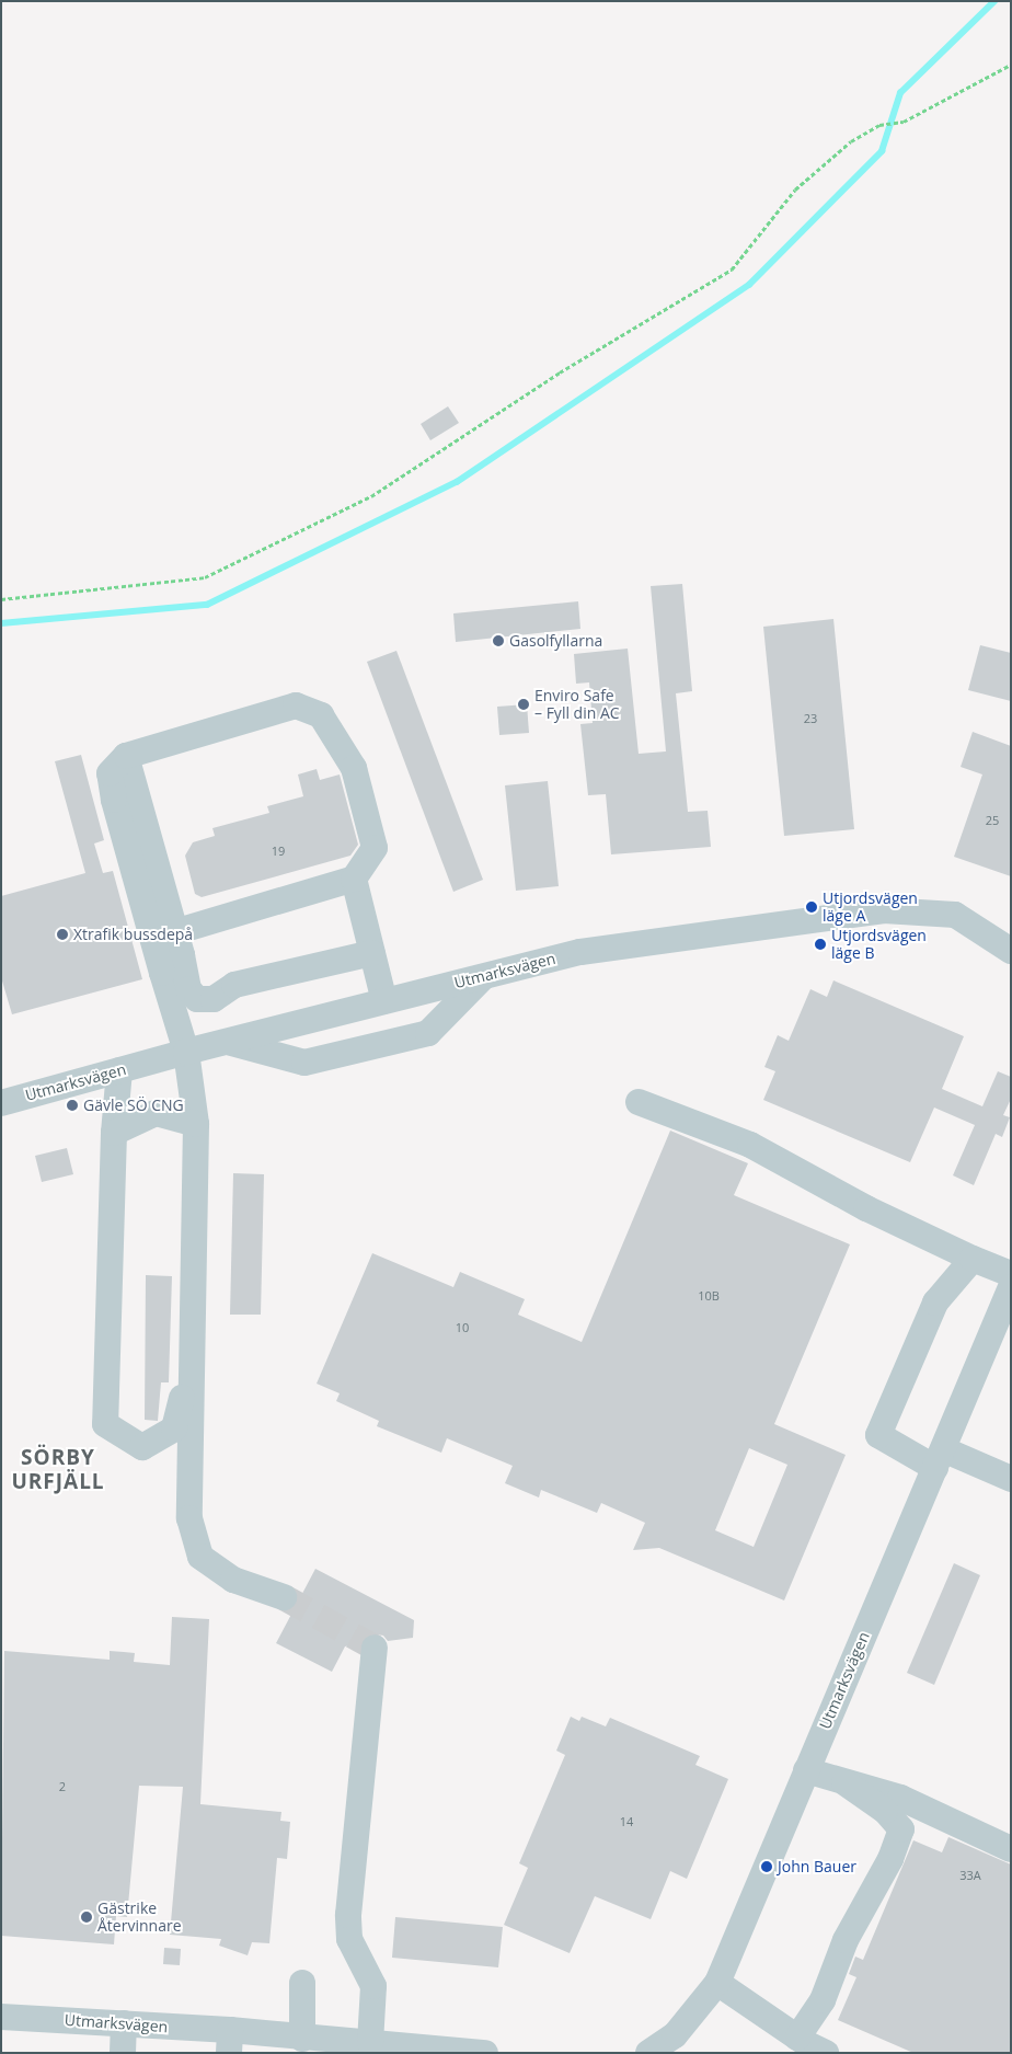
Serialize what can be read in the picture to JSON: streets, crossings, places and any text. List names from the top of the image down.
{
  "streets": {
    "street": ["Utmarksvägen"]
  },
  "districts": ["SÖRBY URFJÄLL"],
  "places": [
    "Gasolfyllarna",
    "Enviro Safe – Fyll din AC",
    "Utjordsvägen läge A",
    "Xtrafik bussdepå",
    "Utjordsvägen läge B",
    "Gävle SÖ CNG",
    "John Bauer",
    "Gästrike Återvinnare"
  ],
  "house_numbers": [
    "23",
    "25",
    "19",
    "10B",
    "10",
    "2",
    "14",
    "33A"
  ]
}
